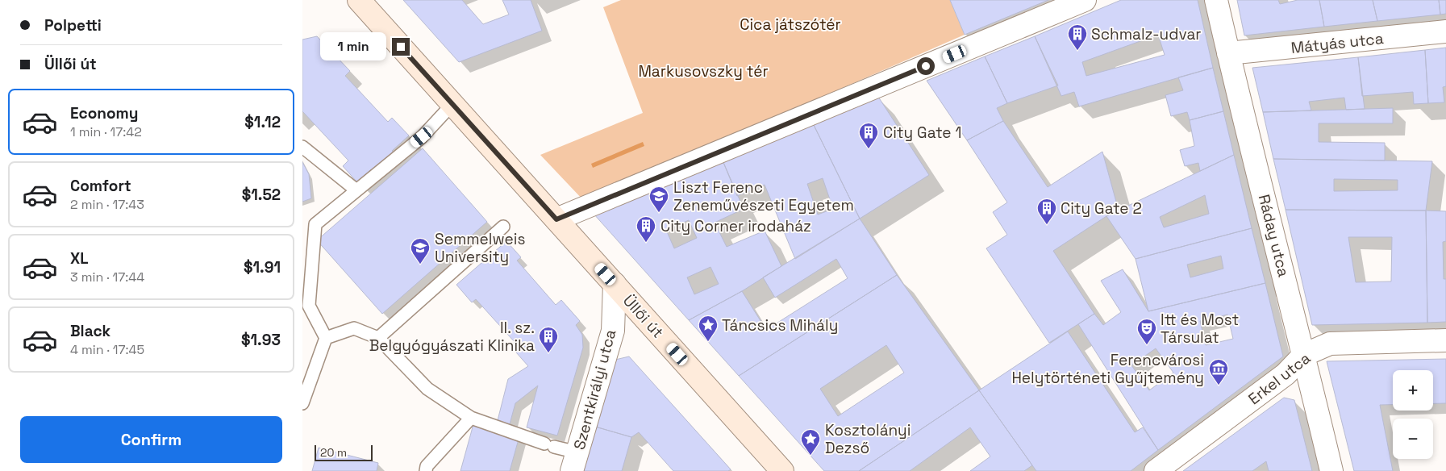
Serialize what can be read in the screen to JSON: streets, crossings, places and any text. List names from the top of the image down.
{
  "streets": {
    "main road": ["Üllői út"],
    "street": [
      "Mátyás utca",
      "Ráday utca",
      "Erkel utca",
      "Szentkirályi utca"
    ]
  },
  "crossings": [
    ["Mátyás utca", "Ráday utca"],
    ["Ráday utca", "Erkel utca"],
    ["Üllői út", "Szentkirályi utca"]
  ],
  "parks": ["Cica játszótér", "Markusovszky tér"],
  "places": {
    "building": [
      "Schmalz-udvar",
      "City Gate 1",
      "City Gate 2",
      "City Corner irodaház",
      "II. sz. Belgyógyászati Klinika"
    ],
    "school or university": ["Liszt Ferenc Zeneművészeti Egyetem", "Semmelweis University"],
    "place": ["Táncsics Mihály", "Kosztolányi Dezső"],
    "theatre": ["Itt és Most Társulat"],
    "museum": ["Ferencvárosi Helytörténeti Gyűjtemény"]
  },
  "scale_bar": "20 m",
  "page": {
    "banner": ["Polpetti", "Üllői út"],
    "bubble": "1 min",
    "list": [
      {
        "name": "Economy",
        "note": "1 min · 17:42",
        "value": "$1.12"
      },
      {
        "name": "Comfort",
        "note": "2 min · 17:43",
        "value": "$1.52"
      },
      {
        "name": "XL",
        "note": "3 min · 17:44",
        "value": "$1.91"
      },
      {
        "name": "Black",
        "note": "4 min · 17:45",
        "value": "$1.93"
      }
    ],
    "map_buttons": ["+", "−"],
    "buttons": "Confirm",
    "scale": "20 m"
  }
}
